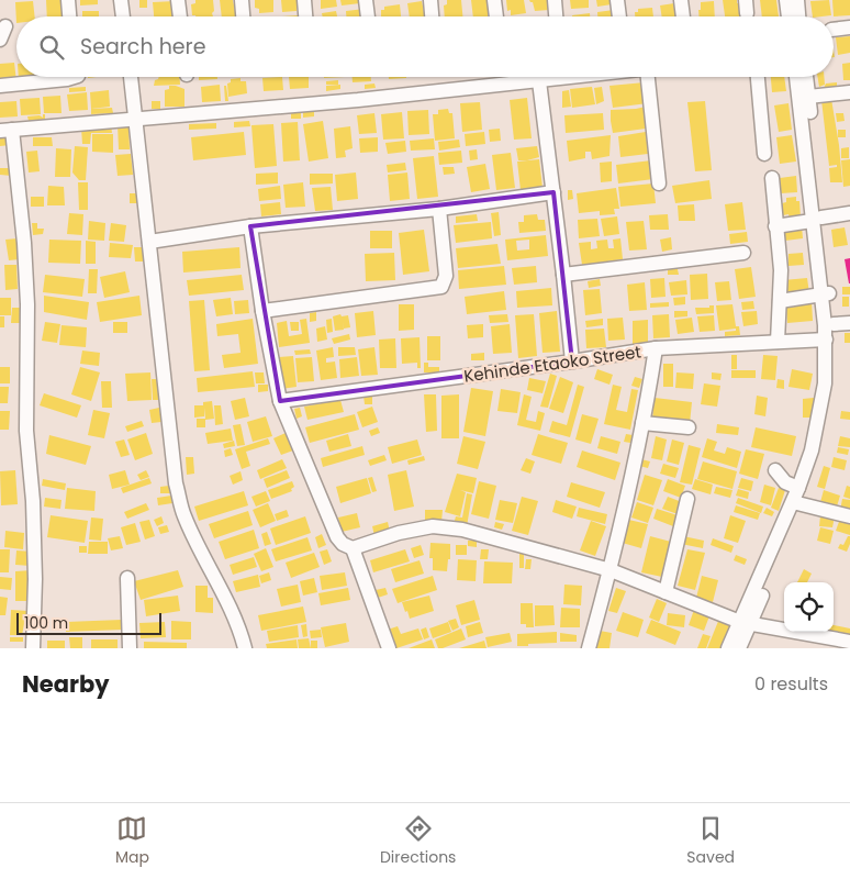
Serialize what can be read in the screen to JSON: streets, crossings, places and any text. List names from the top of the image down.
{
  "streets": {
    "street": ["Kehinde Etaoko Street"]
  },
  "scale_bar": "100 m",
  "page": {
    "search": "Search here",
    "scale": "100 m",
    "heading": ["Nearby", "0 results"],
    "nav": ["Map", "Directions", "Saved"]
  }
}
